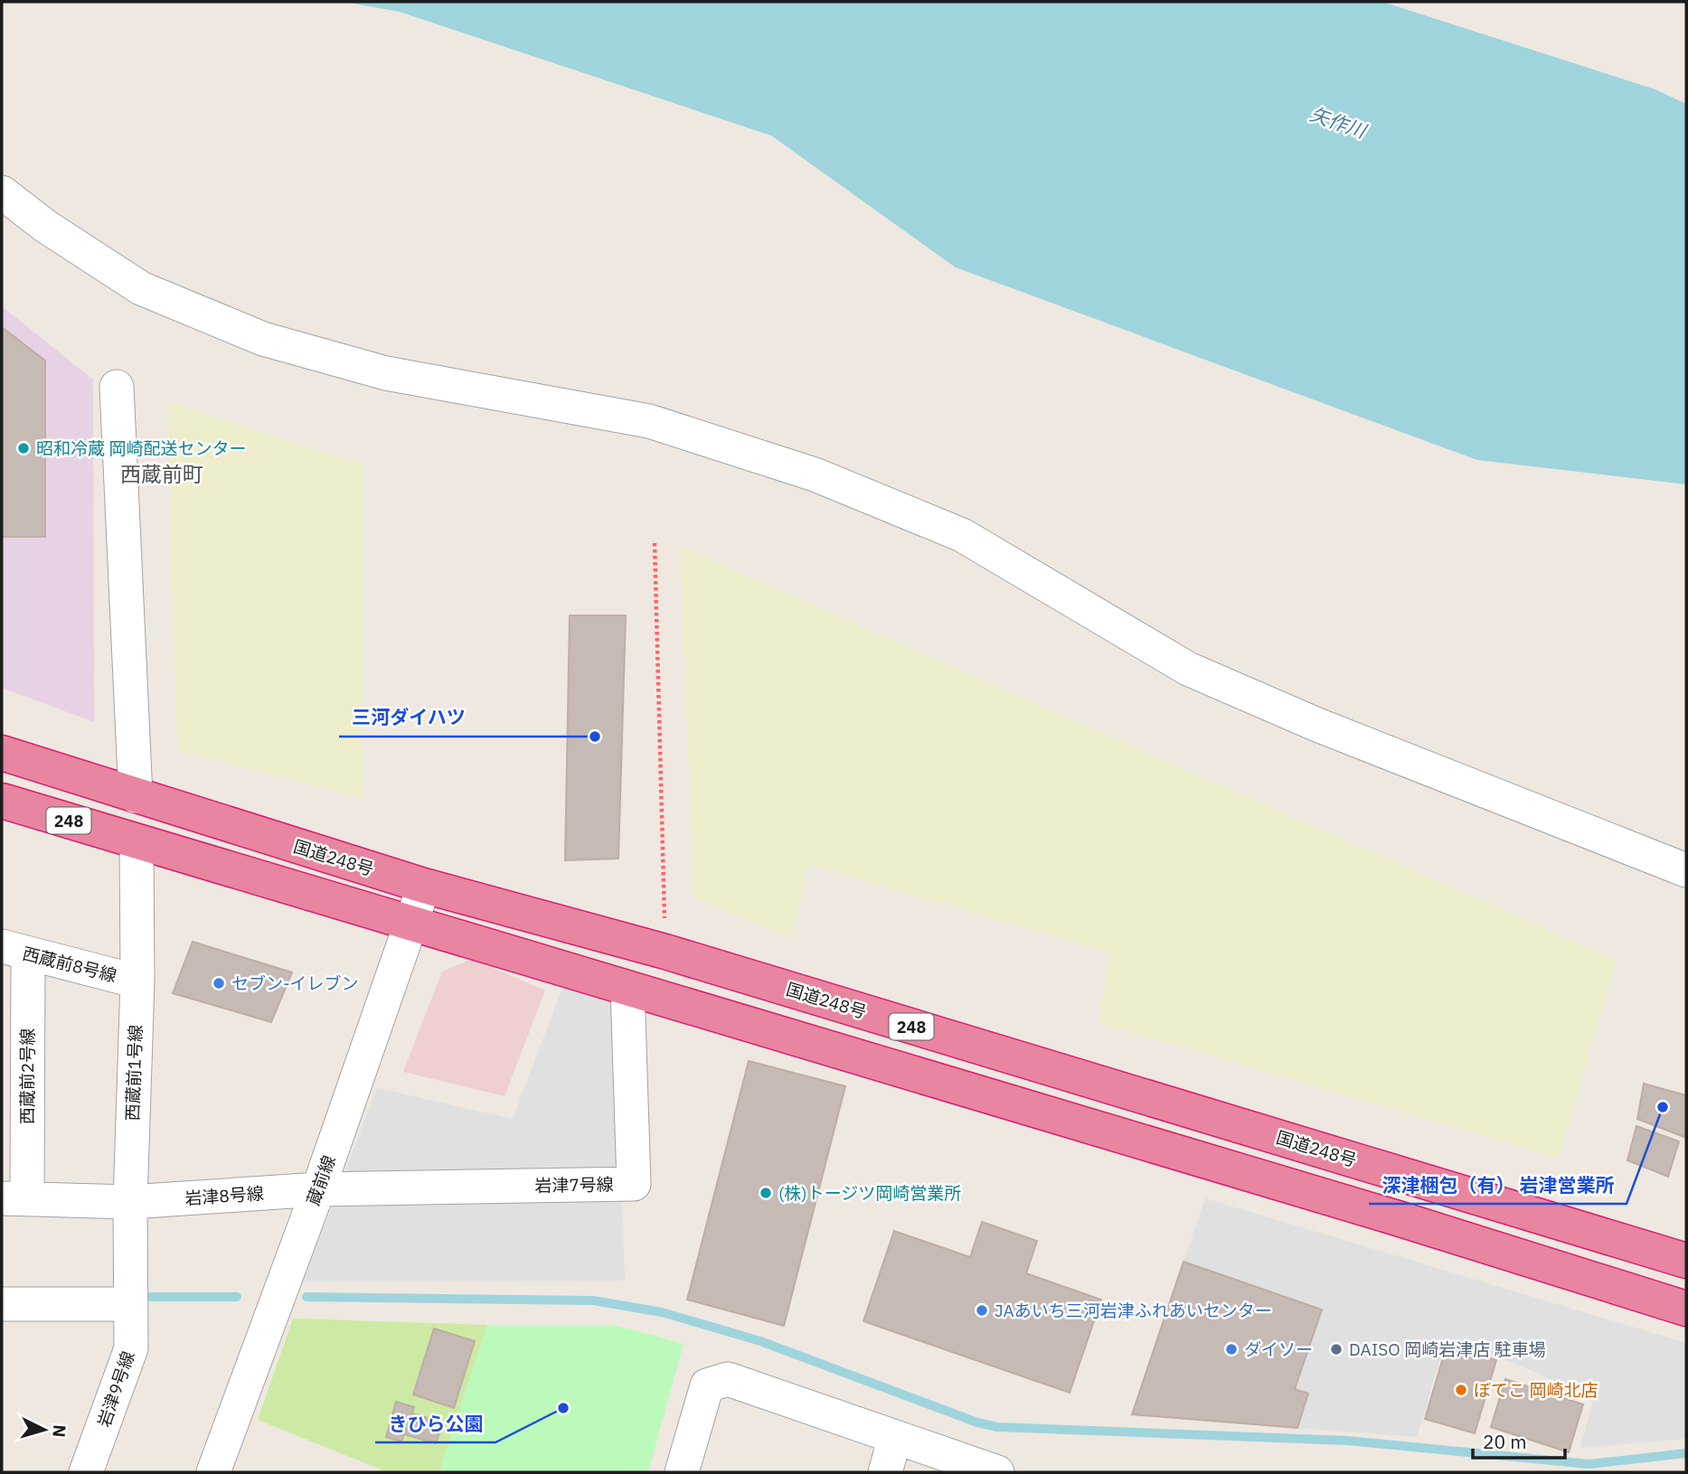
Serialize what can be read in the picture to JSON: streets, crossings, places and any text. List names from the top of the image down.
{
  "streets": {
    "highway": ["248", "国道248号"],
    "street": [
      "西蔵前8号線",
      "西蔵前1号線",
      "西蔵前2号線",
      "蔵前線",
      "岩津7号線",
      "岩津8号線",
      "岩津9号線"
    ]
  },
  "crossings": [
    ["248", "西蔵前1号線"],
    ["248", "蔵前線"],
    ["248", "岩津7号線"],
    ["国道248号", "蔵前線"],
    ["西蔵前8号線", "西蔵前1号線"],
    ["西蔵前8号線", "西蔵前2号線"],
    ["西蔵前1号線", "岩津8号線"],
    ["西蔵前1号線", "岩津9号線"],
    ["西蔵前2号線", "岩津8号線"],
    ["蔵前線", "岩津7号線"],
    ["蔵前線", "岩津8号線"],
    ["岩津7号線", "岩津8号線"]
  ],
  "districts": ["西蔵前町"],
  "water": ["矢作川"],
  "places": [
    "昭和冷蔵 岡崎配送センター",
    "三河ダイハツ",
    "セブン-イレブン",
    "深津梱包（有） 岩津営業所",
    "(株)トージツ岡崎営業所",
    "JAあいち三河岩津ふれあいセンター",
    "ダイソー",
    "DAISO 岡崎岩津店 駐車場",
    "ぼてこ 岡崎北店",
    "きひら公園"
  ],
  "scale_bar": "20 m",
  "north": "right"
}
